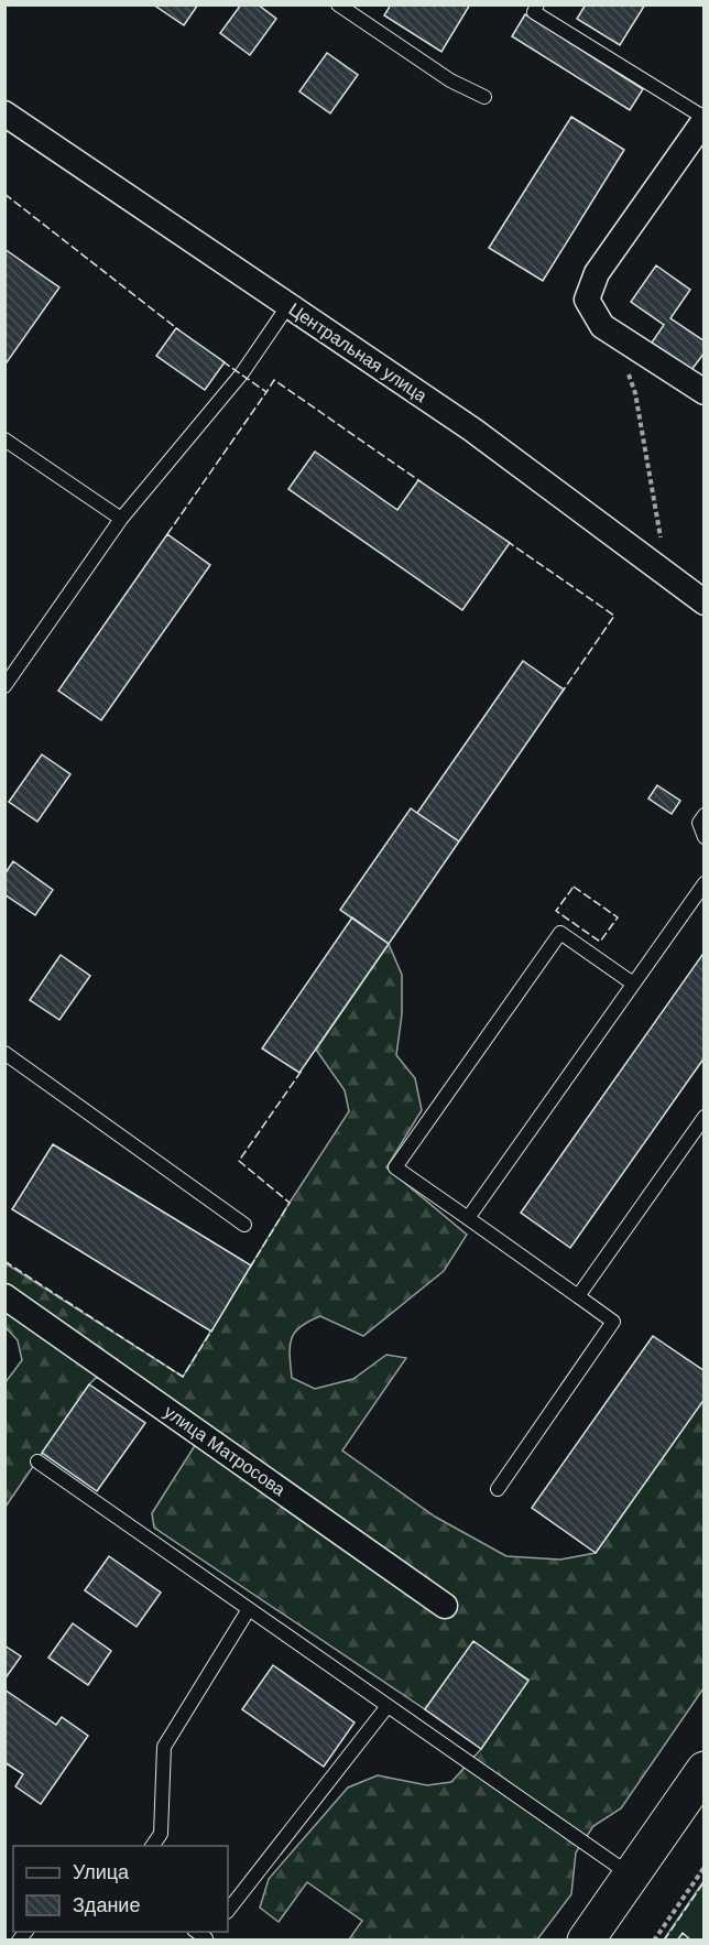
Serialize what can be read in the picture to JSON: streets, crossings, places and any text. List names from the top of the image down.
{
  "streets": {
    "street": ["Центральная улица", "улица Матросова"]
  },
  "legend": ["Улица", "Здание"]
}
